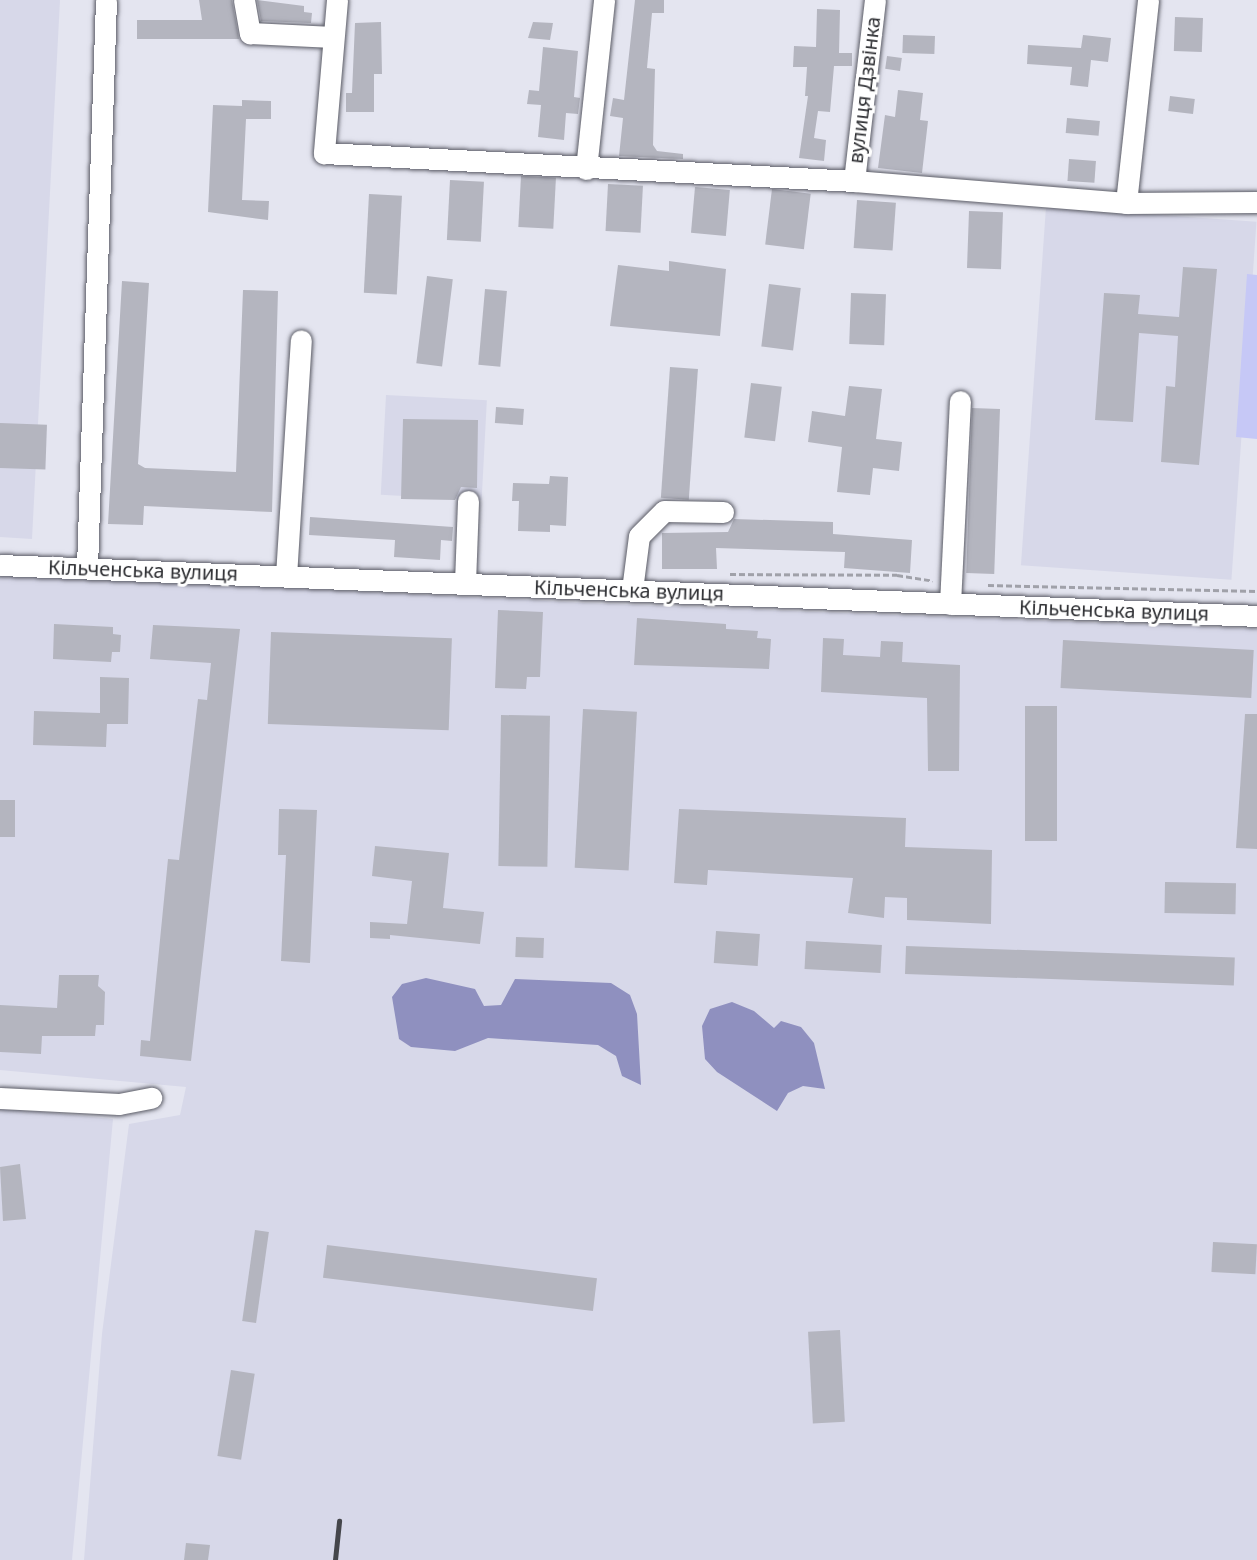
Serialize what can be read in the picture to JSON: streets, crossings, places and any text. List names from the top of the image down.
{
  "streets": {
    "street": ["вулиця Дзвінка", "Кільченська вулиця"]
  }
}
